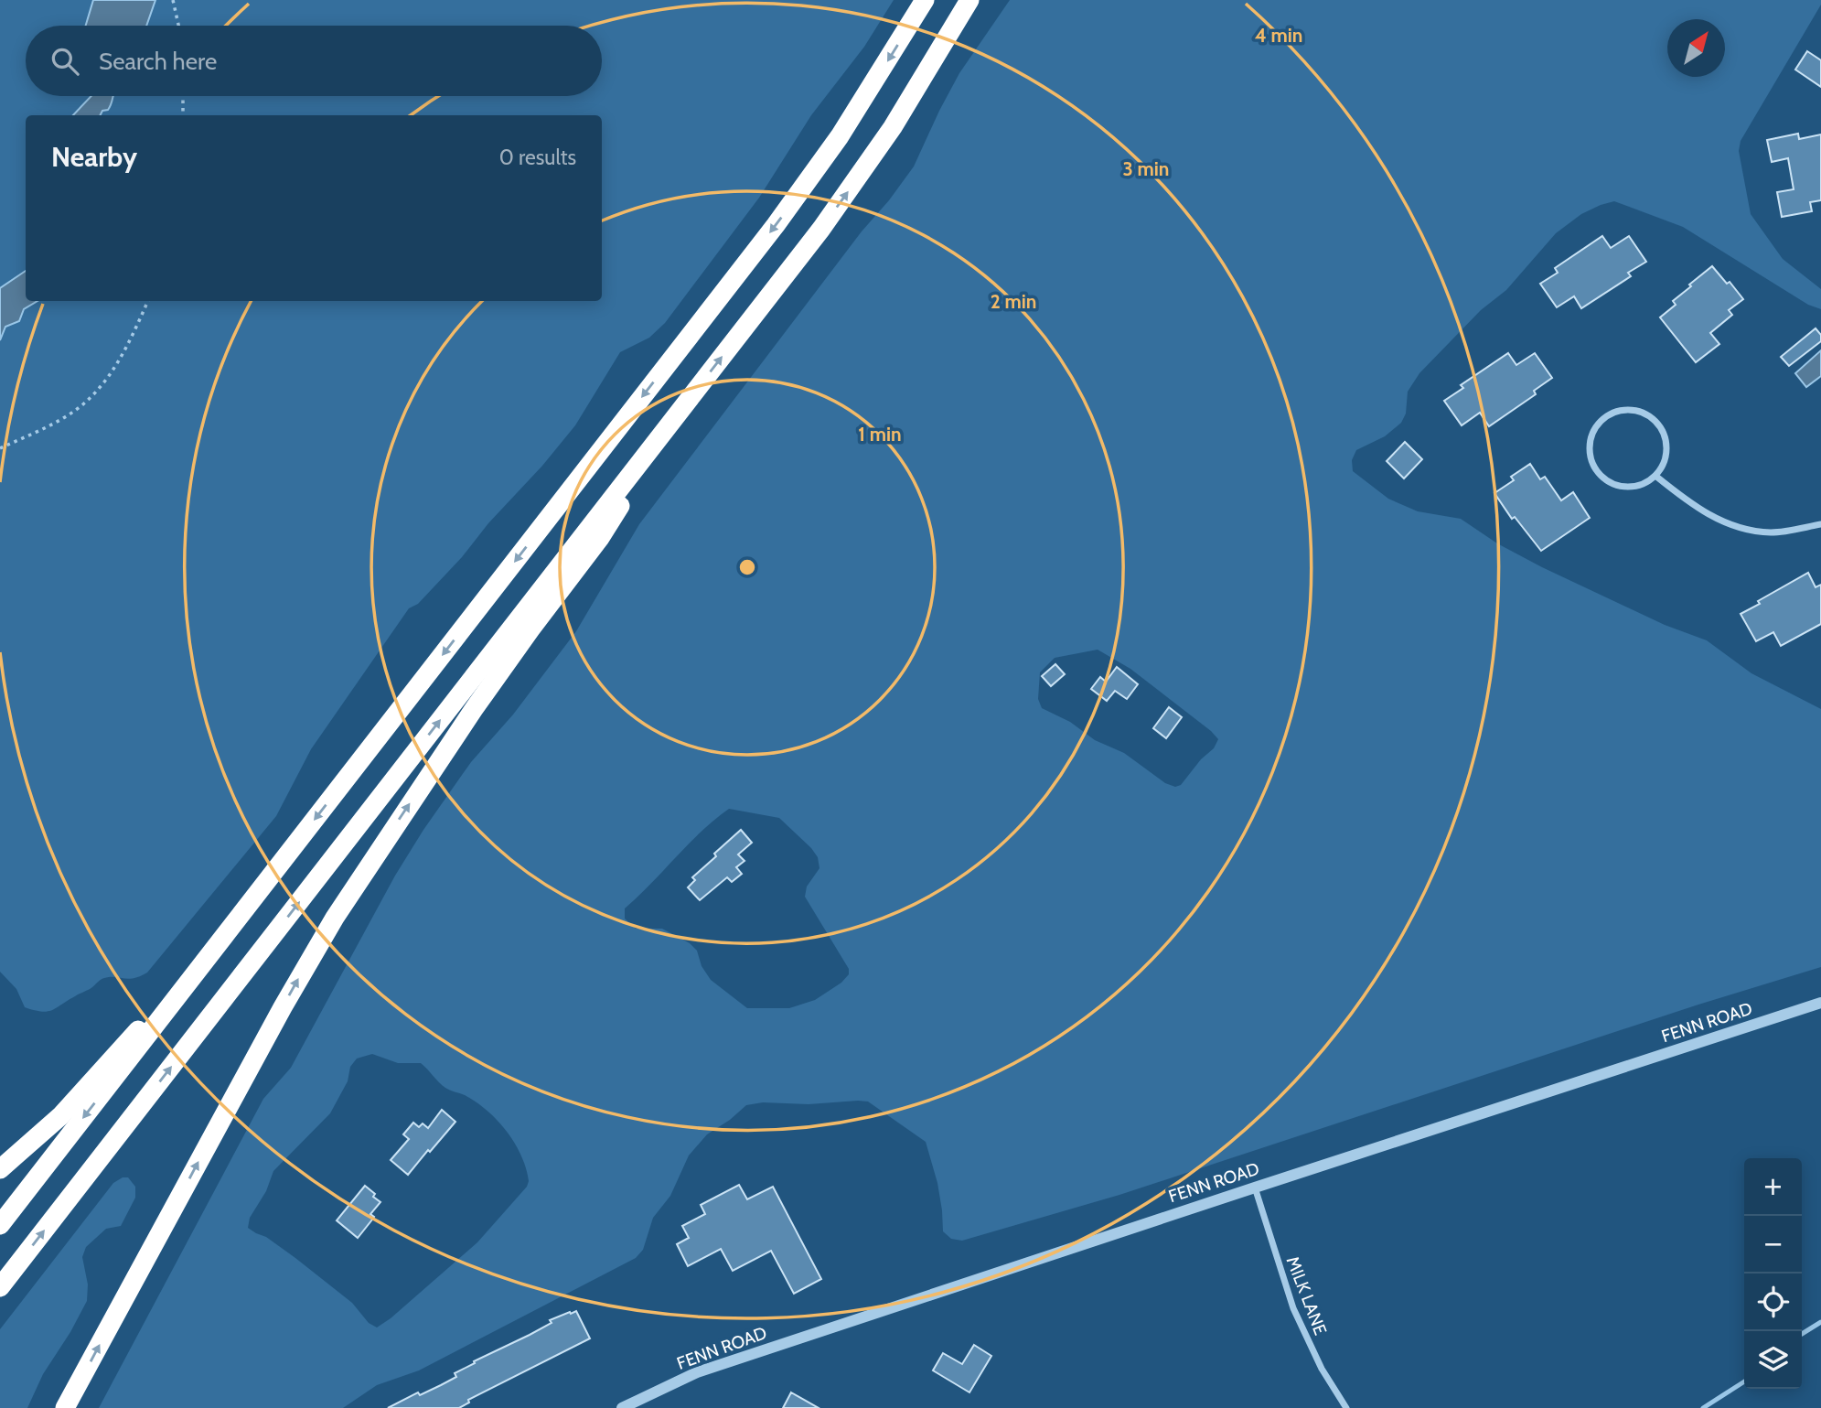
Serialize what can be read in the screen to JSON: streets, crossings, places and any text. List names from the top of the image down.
{
  "streets": {
    "street": ["FENN ROAD", "MILK LANE"]
  },
  "crossings": [
    ["FENN ROAD", "MILK LANE"]
  ],
  "north": "top right",
  "page": {
    "search": "Search here",
    "heading": ["Nearby", "0 results"],
    "map_buttons": ["+", "−"]
  },
  "rings": [
    "4 min",
    "3 min",
    "2 min",
    "1 min"
  ]
}
